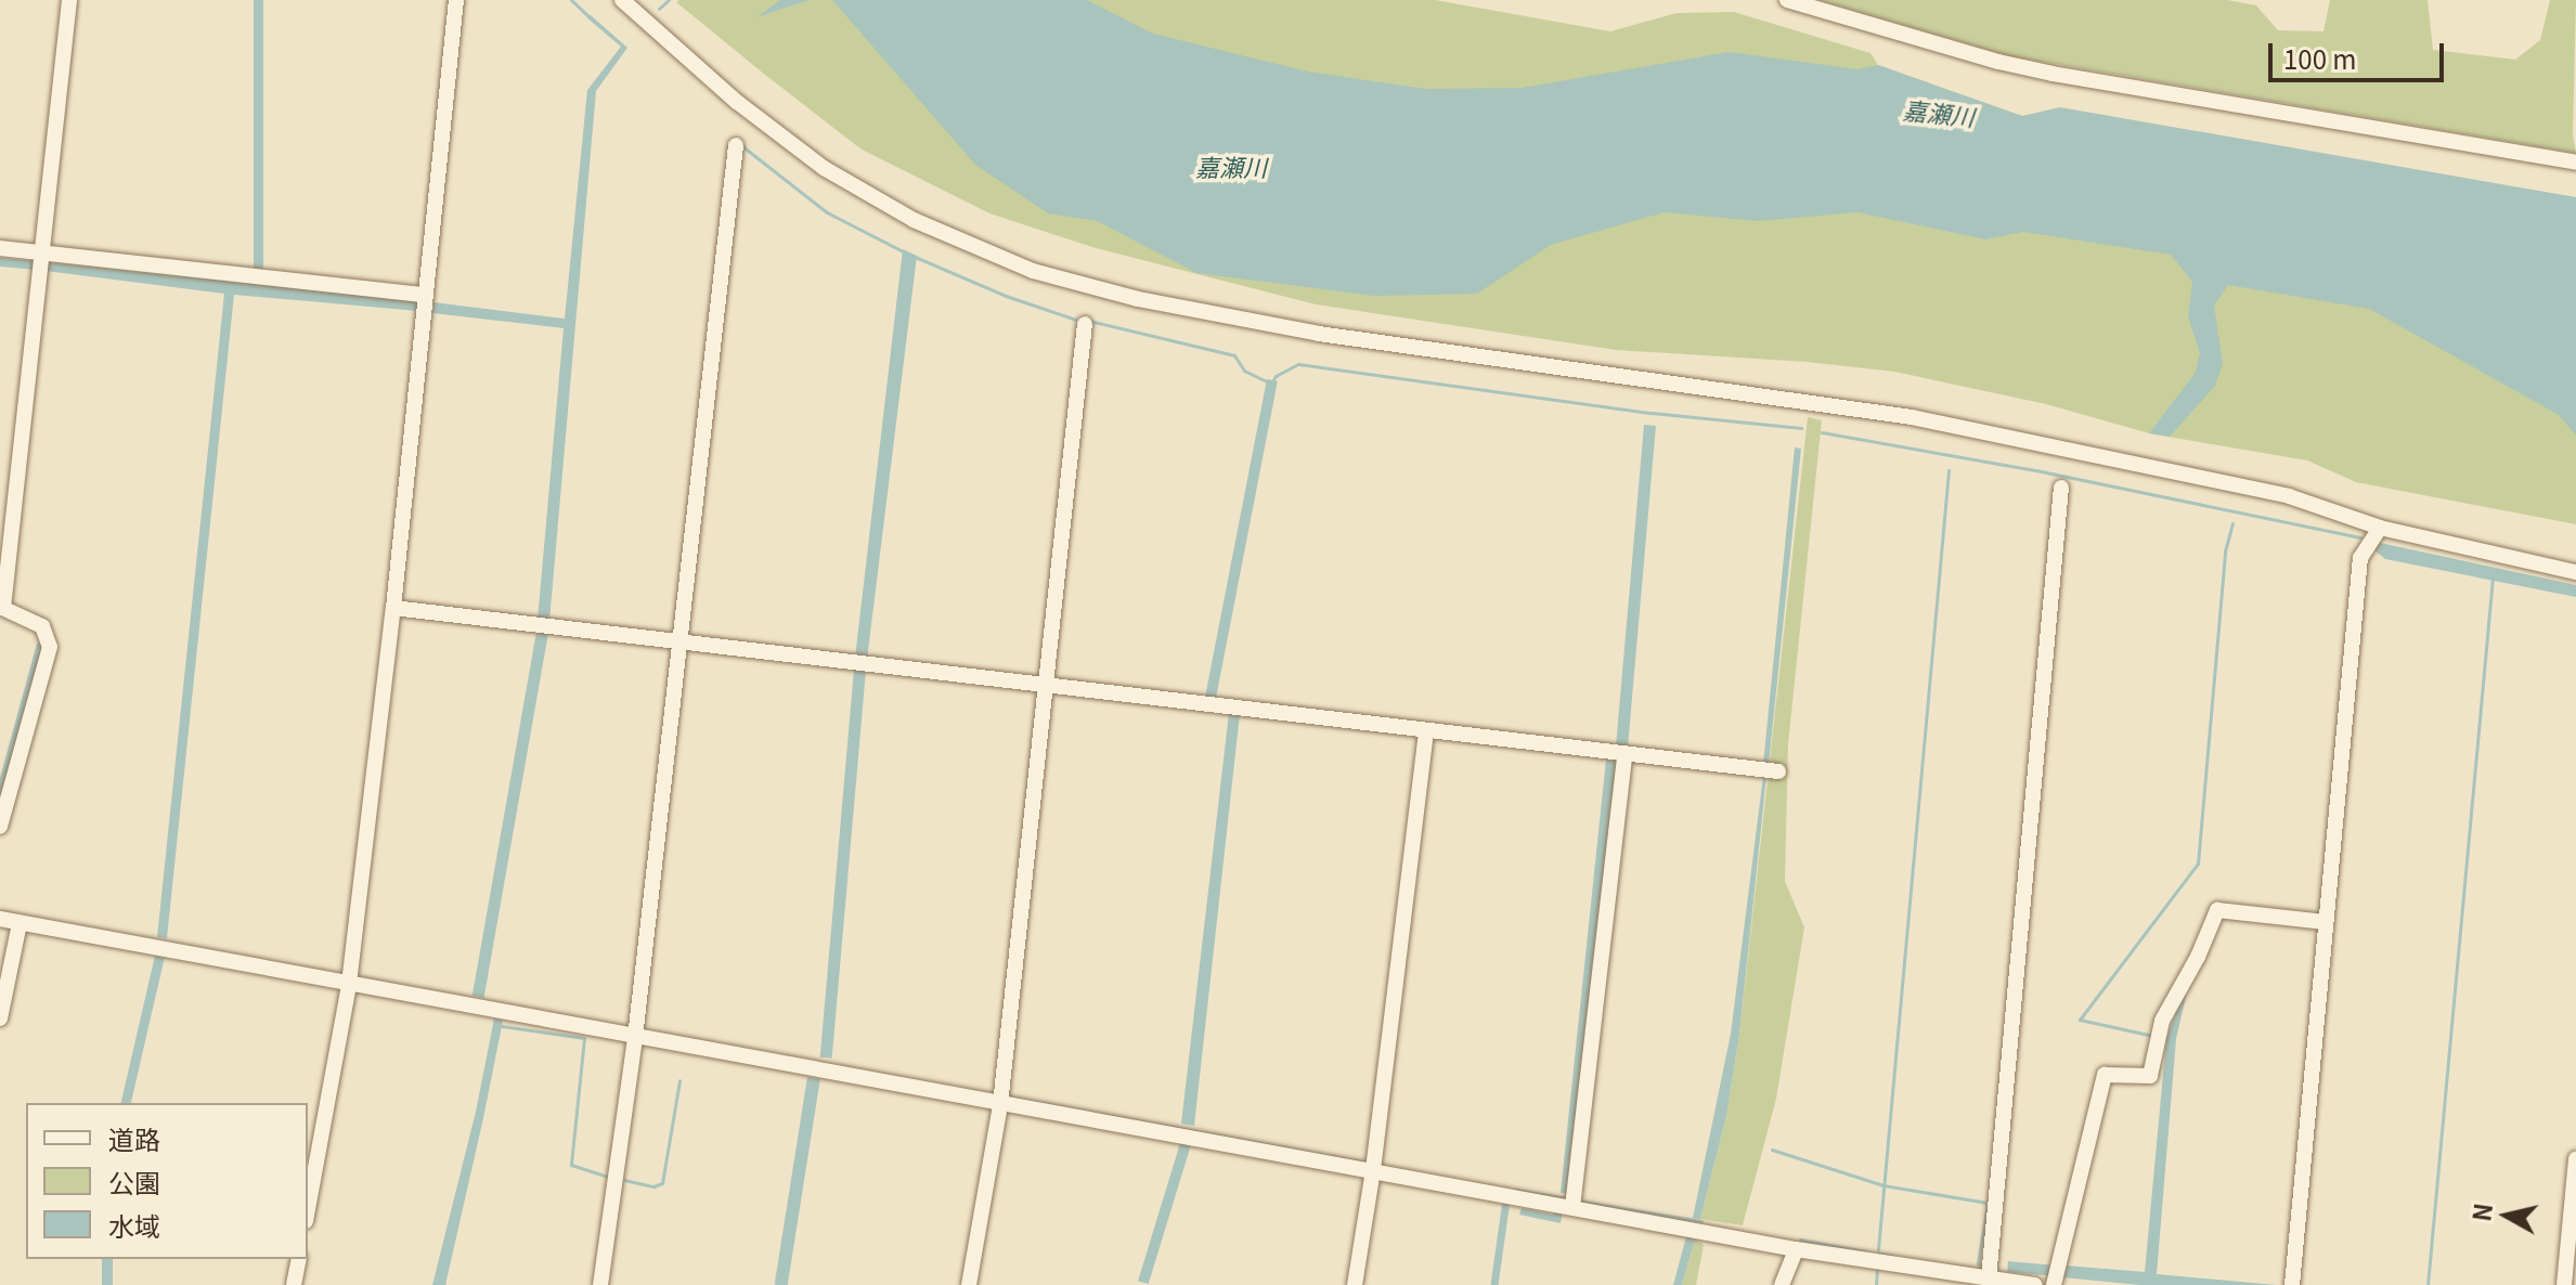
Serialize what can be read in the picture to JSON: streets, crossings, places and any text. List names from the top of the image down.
{
  "water": ["嘉瀬川"],
  "legend": ["道路", "公園", "水域"],
  "scale_bar": "100 m",
  "north": "left"
}
